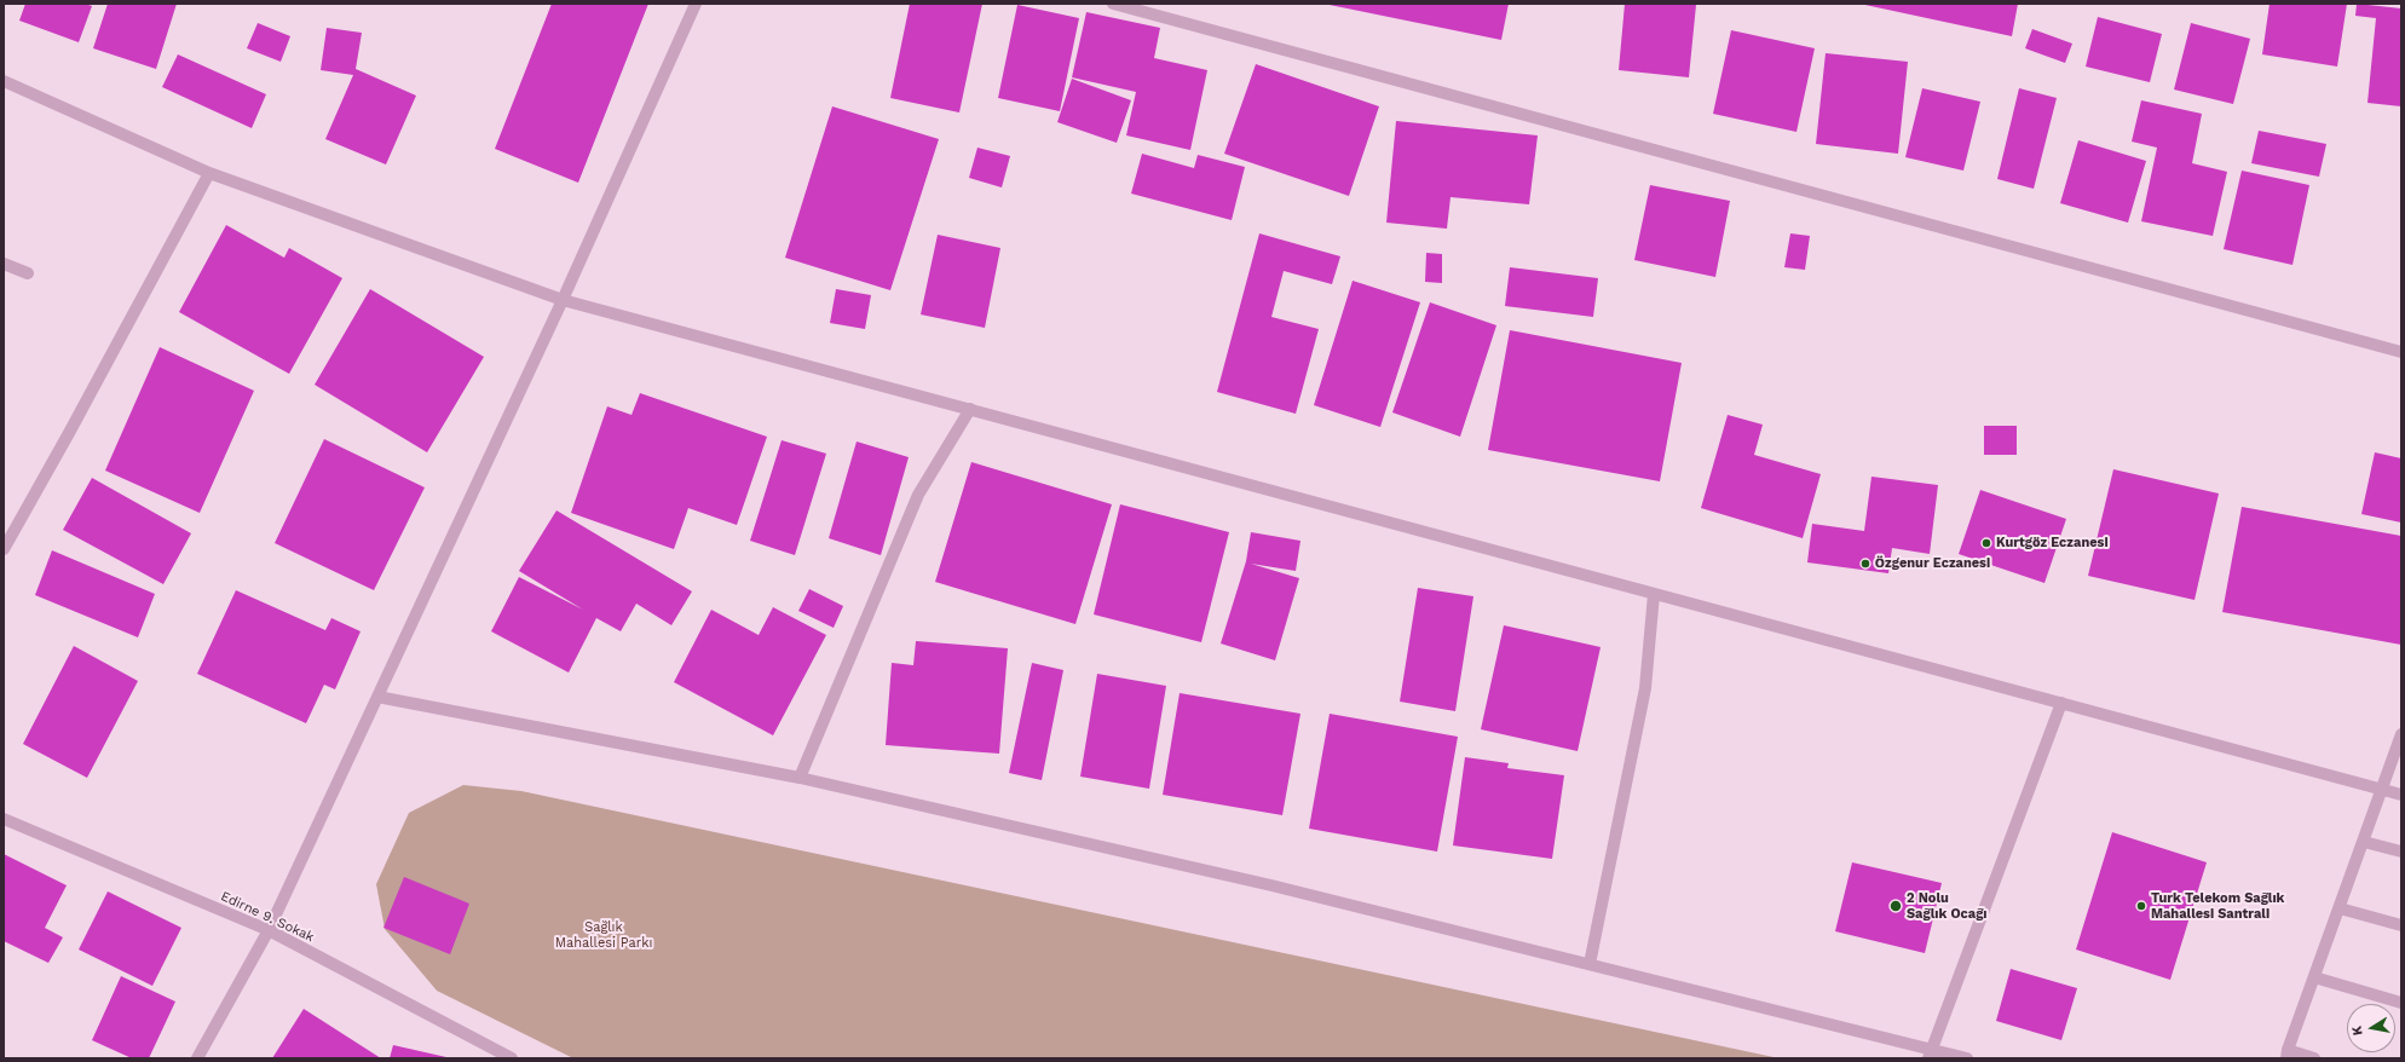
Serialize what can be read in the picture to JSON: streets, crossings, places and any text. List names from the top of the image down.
{
  "streets": {
    "street": ["Edirne 9. Sokak"]
  },
  "parks": ["Sağlık Mahallesi Parkı"],
  "places": [
    "Kurtgöz Eczanesi",
    "Özgenur Eczanesi",
    "2 Nolu Sağlık Ocağı",
    "Turk Telekom Sağlık Mahallesi Santrali"
  ],
  "north": "left"
}
